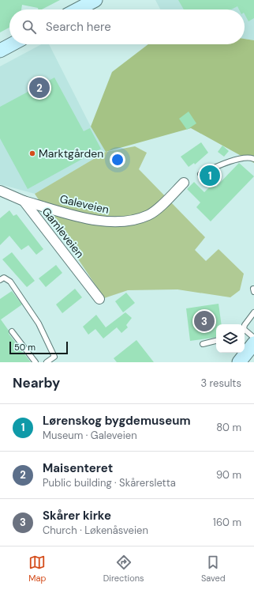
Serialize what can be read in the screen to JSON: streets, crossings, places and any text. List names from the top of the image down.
{
  "streets": {
    "street": ["Galeveien", "Gamleveien"]
  },
  "crossings": [
    ["Galeveien", "Gamleveien"]
  ],
  "places": ["Marktgården"],
  "scale_bar": "50 m",
  "page": {
    "search": "Search here",
    "pins": ["2", "1", "3"],
    "scale": "50 m",
    "heading": ["Nearby", "3 results"],
    "list": [
      {
        "mark": "1",
        "name": "Lørenskog bygdemuseum",
        "note": "Museum · Galeveien",
        "value": "80 m"
      },
      {
        "mark": "2",
        "name": "Maisenteret",
        "note": "Public building · Skårersletta",
        "value": "90 m"
      },
      {
        "mark": "3",
        "name": "Skårer kirke",
        "note": "Church · Løkenåsveien",
        "value": "160 m"
      }
    ],
    "nav": ["Map", "Directions", "Saved"]
  }
}
